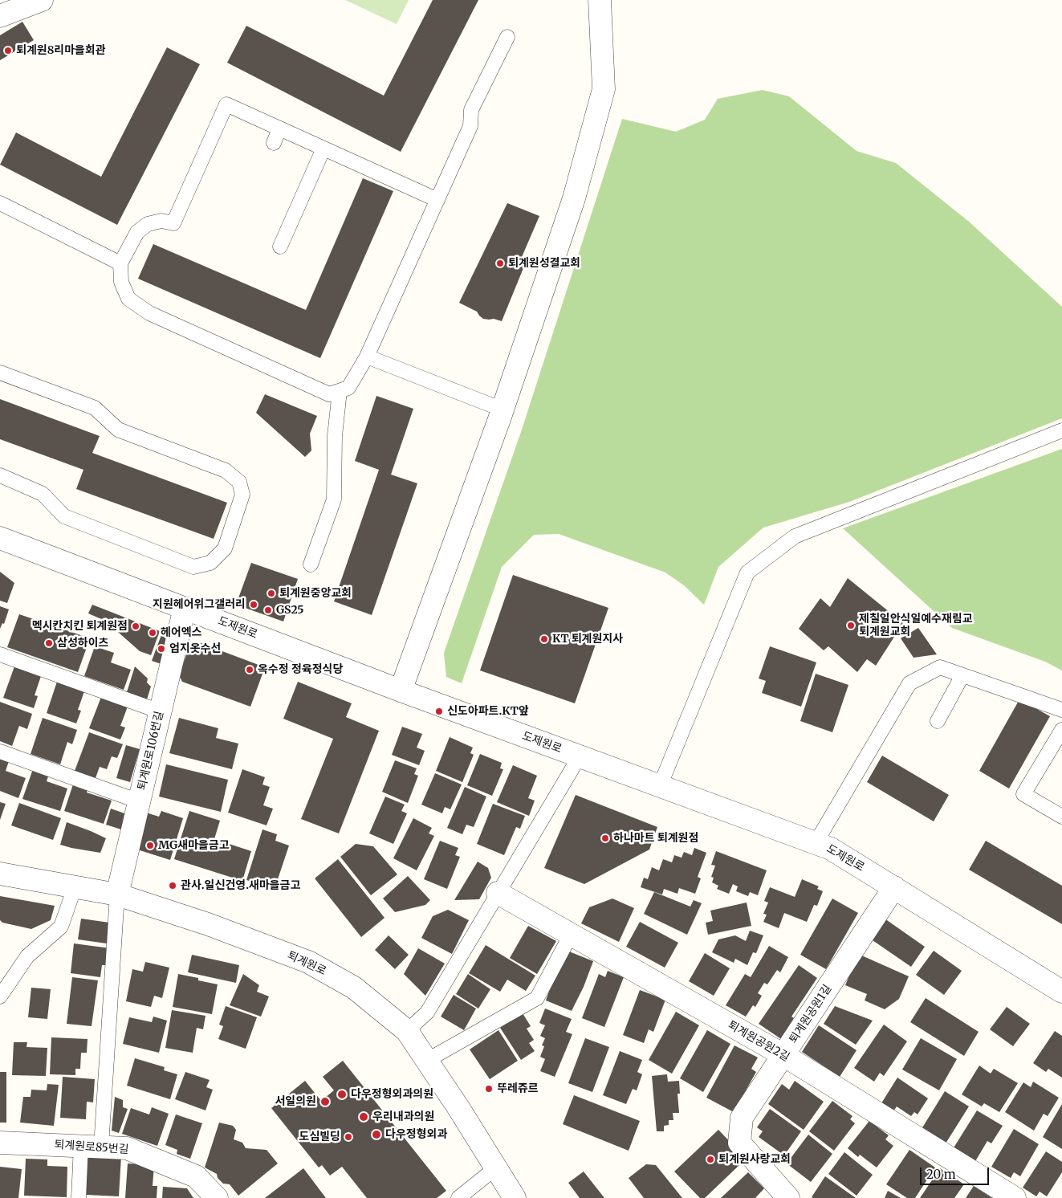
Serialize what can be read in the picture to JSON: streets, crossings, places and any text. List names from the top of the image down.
{
  "streets": {
    "street": [
      "도제원로",
      "퇴계원로106번길",
      "퇴계원로",
      "퇴계원공원1길",
      "퇴계원공원2길",
      "퇴계원로85번길"
    ]
  },
  "crossings": [
    ["도제원로", "퇴계원로106번길"],
    ["도제원로", "퇴계원공원1길"],
    ["퇴계원로106번길", "퇴계원로"],
    ["퇴계원공원1길", "퇴계원공원2길"]
  ],
  "places": [
    "퇴계원8리마을회관",
    "퇴계원성결교회",
    "퇴계원중앙교회",
    "지원헤어위그갤러리",
    "GS25",
    "제칠일안식일예수재림교 퇴계원교회",
    "멕시칸치킨 퇴계원점",
    "헤어엑스",
    "KT 퇴계원지사",
    "삼성하이츠",
    "엄지옷수선",
    "옥수정 정육정식당",
    "신도아파트.KT앞",
    "하나마트 퇴계원점",
    "MG새마을금고",
    "관사.일신건영.새마을금고",
    "뚜레쥬르",
    "다우정형외과의원",
    "서일의원",
    "우리내과의원",
    "다우정형외과",
    "도심빌딩",
    "퇴계원사랑교회"
  ],
  "scale_bar": "20 m"
}
